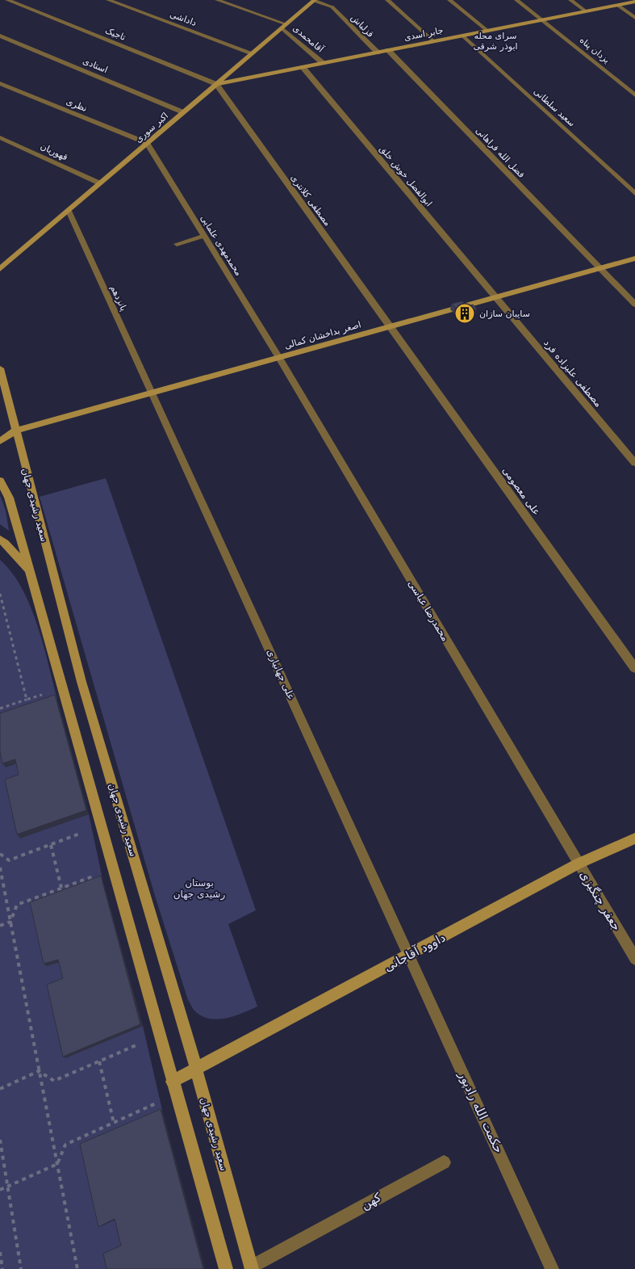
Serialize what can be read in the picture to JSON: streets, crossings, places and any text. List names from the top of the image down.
{
  "streets": {
    "street": [
      "داداشی",
      "قزلباش",
      "تاجیک",
      "جابر اسدی",
      "آقامحمدی",
      "یزدان پناه",
      "استادی",
      "نظری",
      "سعید سلطانی",
      "اکبر سوری",
      "قهوریان",
      "فضل الله فراهانی",
      "ابوالفضل خوش خلق",
      "مصطفی کلانتری",
      "محمدمهدی علمایی",
      "پانزدهم",
      "اصغر بداخشان کمالی",
      "مصطفی علیزاده فرد",
      "علی معصومی",
      "سعید رشیدی جهان",
      "محمدرضا عباسی",
      "علی جهانیاری",
      "جعفر چنگیزی",
      "داوود آقاجانی",
      "حکمت الله رادپور",
      "کهن"
    ]
  },
  "crossings": [
    ["داداشی", "اکبر سوری"],
    ["قزلباش", "جابر اسدی"],
    ["قزلباش", "اکبر سوری"],
    ["تاجیک", "جابر اسدی"],
    ["تاجیک", "اکبر سوری"],
    ["تاجیک", "مصطفی کلانتری"],
    ["جابر اسدی", "آقامحمدی"],
    ["جابر اسدی", "یزدان پناه"],
    ["جابر اسدی", "سعید سلطانی"],
    ["جابر اسدی", "اکبر سوری"],
    ["جابر اسدی", "فضل الله فراهانی"],
    ["جابر اسدی", "ابوالفضل خوش خلق"],
    ["جابر اسدی", "مصطفی کلانتری"],
    ["آقامحمدی", "اکبر سوری"],
    ["استادی", "اکبر سوری"],
    ["نظری", "اکبر سوری"],
    ["نظری", "محمدمهدی علمایی"],
    ["اکبر سوری", "قهوریان"],
    ["اکبر سوری", "مصطفی کلانتری"],
    ["اکبر سوری", "محمدمهدی علمایی"],
    ["اکبر سوری", "پانزدهم"],
    ["فضل الله فراهانی", "اصغر بداخشان کمالی"],
    ["ابوالفضل خوش خلق", "اصغر بداخشان کمالی"],
    ["ابوالفضل خوش خلق", "مصطفی علیزاده فرد"],
    ["مصطفی کلانتری", "اصغر بداخشان کمالی"],
    ["مصطفی کلانتری", "علی معصومی"],
    ["محمدمهدی علمایی", "اصغر بداخشان کمالی"],
    ["محمدمهدی علمایی", "محمدرضا عباسی"],
    ["پانزدهم", "اصغر بداخشان کمالی"],
    ["پانزدهم", "علی جهانیاری"],
    ["اصغر بداخشان کمالی", "مصطفی علیزاده فرد"],
    ["اصغر بداخشان کمالی", "علی معصومی"],
    ["اصغر بداخشان کمالی", "سعید رشیدی جهان"],
    ["اصغر بداخشان کمالی", "محمدرضا عباسی"],
    ["اصغر بداخشان کمالی", "علی جهانیاری"],
    ["سعید رشیدی جهان", "داوود آقاجانی"],
    ["سعید رشیدی جهان", "کهن"],
    ["محمدرضا عباسی", "جعفر چنگیزی"],
    ["محمدرضا عباسی", "داوود آقاجانی"],
    ["علی جهانیاری", "داوود آقاجانی"],
    ["علی جهانیاری", "حکمت الله رادپور"],
    ["جعفر چنگیزی", "داوود آقاجانی"],
    ["داوود آقاجانی", "حکمت الله رادپور"]
  ],
  "districts": ["سرای محله ابوذر شرقی"],
  "parks": ["بوستان رشیدی جهان"],
  "places": {
    "building": ["سایبان سازان"]
  }
}
